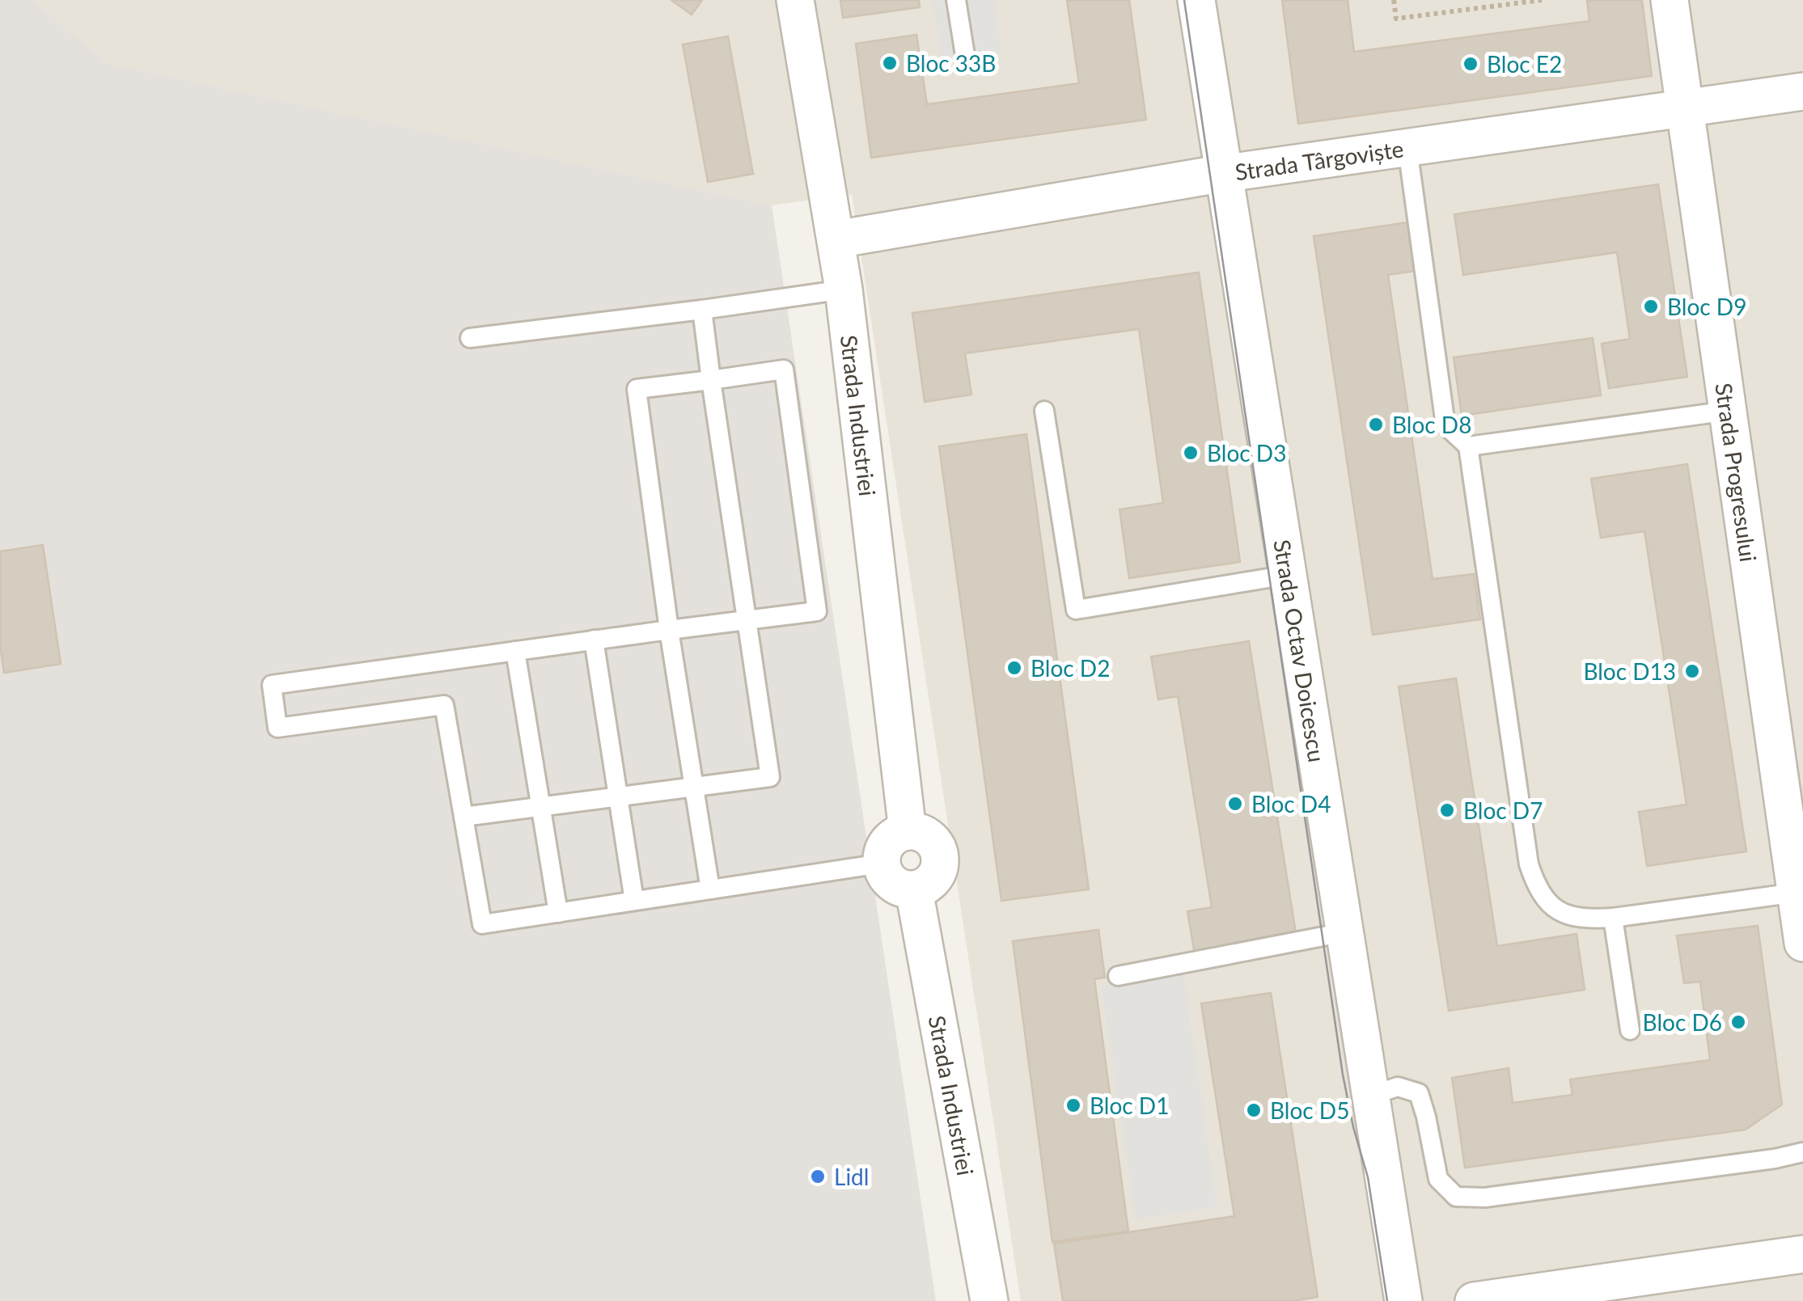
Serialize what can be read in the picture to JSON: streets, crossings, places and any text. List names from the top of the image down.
{
  "streets": {
    "street": [
      "Strada Târgoviște",
      "Strada Industriei",
      "Strada Progresului",
      "Strada Octav Doicescu"
    ]
  },
  "crossings": [
    ["Strada Târgoviște", "Strada Industriei"],
    ["Strada Târgoviște", "Strada Progresului"],
    ["Strada Târgoviște", "Strada Octav Doicescu"]
  ],
  "places": [
    "Bloc 33B",
    "Bloc E2",
    "Bloc D9",
    "Bloc D8",
    "Bloc D3",
    "Bloc D2",
    "Bloc D13",
    "Bloc D4",
    "Bloc D7",
    "Bloc D6",
    "Bloc D1",
    "Bloc D5",
    "Lidl"
  ]
}
